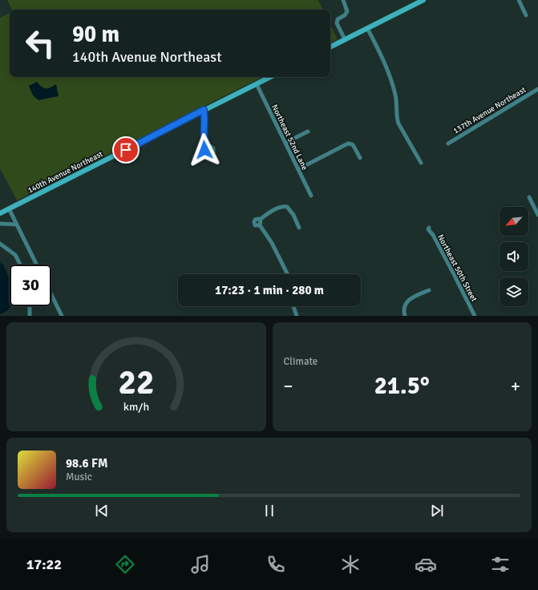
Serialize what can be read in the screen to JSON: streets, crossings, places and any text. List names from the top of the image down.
{
  "streets": {
    "street": [
      "137th Avenue Northeast",
      "Northeast 52nd Lane",
      "140th Avenue Northeast",
      "Northeast 50th Street"
    ]
  },
  "crossings": [
    ["Northeast 52nd Lane", "140th Avenue Northeast"]
  ],
  "north": "bottom left",
  "page": {
    "turn": ["90 m", "140th Avenue Northeast"],
    "limit": "30",
    "trip": "17:23 · 1 min · 280 m",
    "tile": "Climate",
    "heat": ["−", "21.5°", "+"],
    "song": ["98.6 FM", "Music"],
    "tabs": "17:22",
    "gauge": ["22", "km/h"]
  }
}
